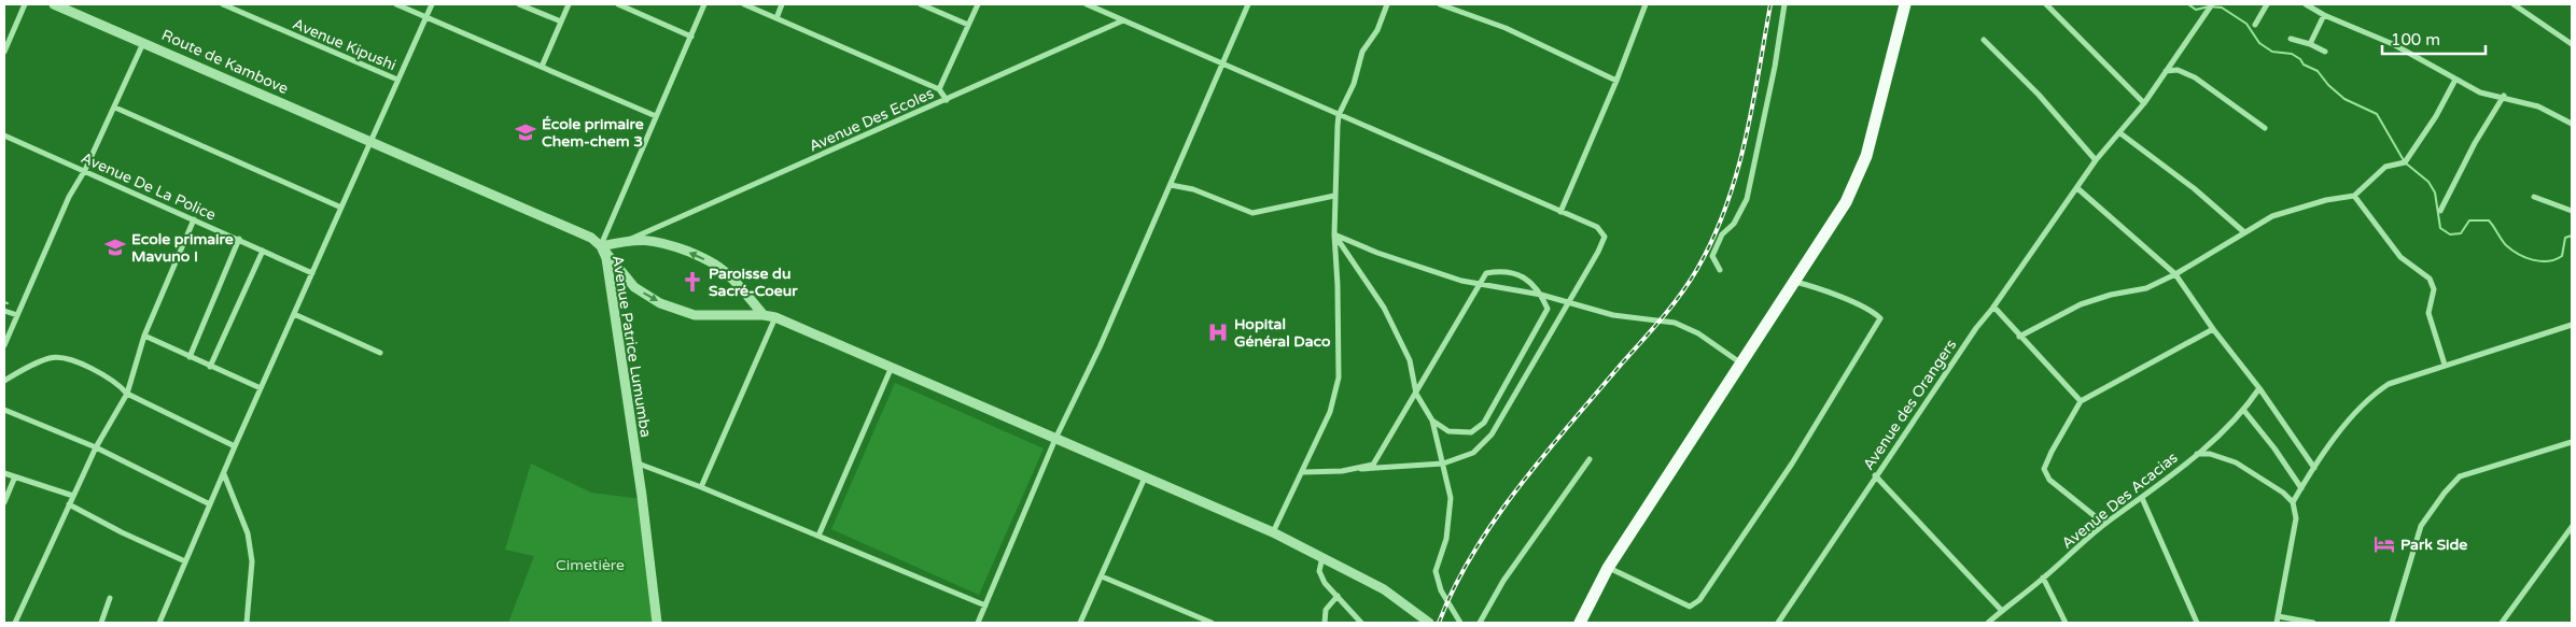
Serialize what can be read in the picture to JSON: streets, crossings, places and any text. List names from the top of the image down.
{
  "streets": {
    "street": [
      "Avenue Kipushi",
      "Route de Kambove",
      "Avenue Des Ecoles",
      "Avenue De La Police",
      "Avenue Patrice Lumumba",
      "Avenue des Orangers",
      "Avenue Des Acacias"
    ]
  },
  "crossings": [
    ["Route de Kambove", "Avenue Patrice Lumumba"]
  ],
  "parks": ["Cimetière"],
  "places": {
    "school or university": ["École primaire Chem-chem 3", "Ecole primaire Mavuno I"],
    "church": ["Paroisse du Sacré-Coeur"],
    "hospital": ["Hopital Général Daco"],
    "hotel": ["Park Side"]
  },
  "scale_bar": "100 m"
}
